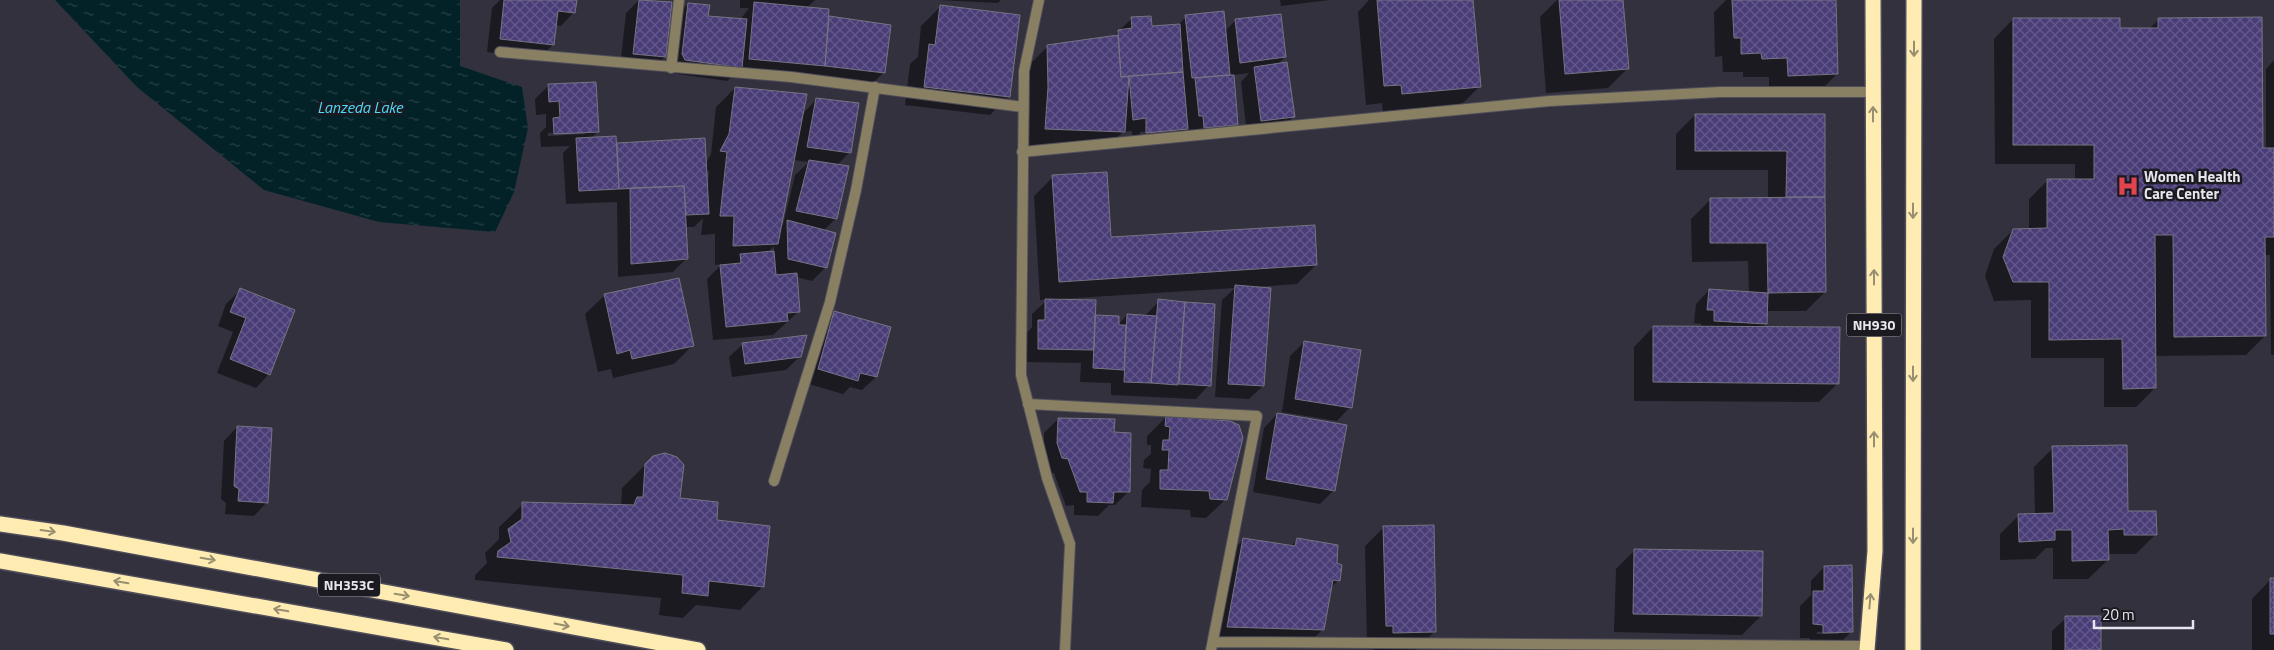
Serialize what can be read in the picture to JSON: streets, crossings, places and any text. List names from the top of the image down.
{
  "streets": {
    "highway": ["NH930", "NH353C"]
  },
  "water": ["Lanzeda Lake"],
  "places": {
    "hospital": ["Women Health Care Center"]
  },
  "scale_bar": "20 m"
}
